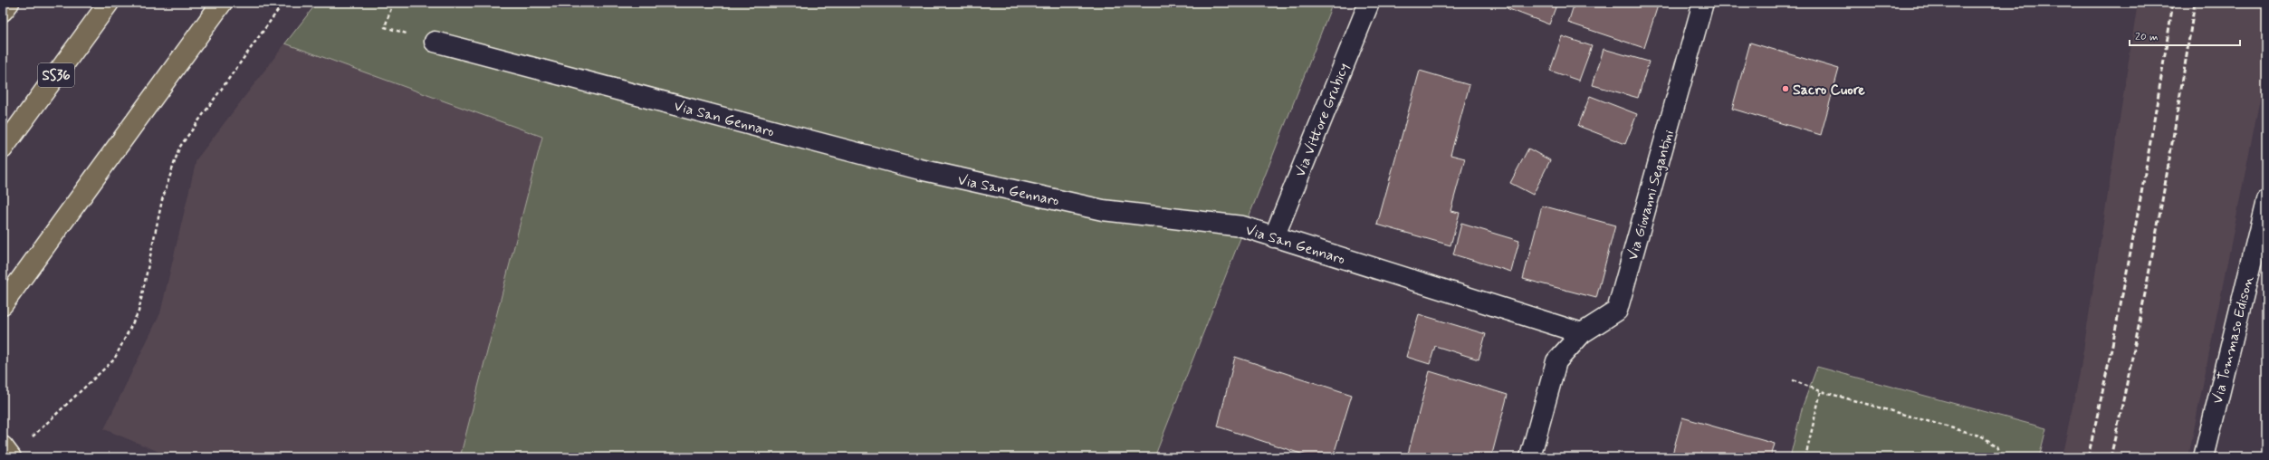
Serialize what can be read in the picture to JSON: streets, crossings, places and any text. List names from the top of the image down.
{
  "streets": {
    "highway": ["SS36"],
    "street": [
      "Via San Gennaro",
      "Via Vittore Grubicy",
      "Via Giovanni Segantini",
      "Via Tommaso Edison"
    ]
  },
  "crossings": [
    ["Via San Gennaro", "Via Vittore Grubicy"],
    ["Via San Gennaro", "Via Giovanni Segantini"]
  ],
  "places": ["Sacro Cuore"],
  "scale_bar": "20 m"
}
